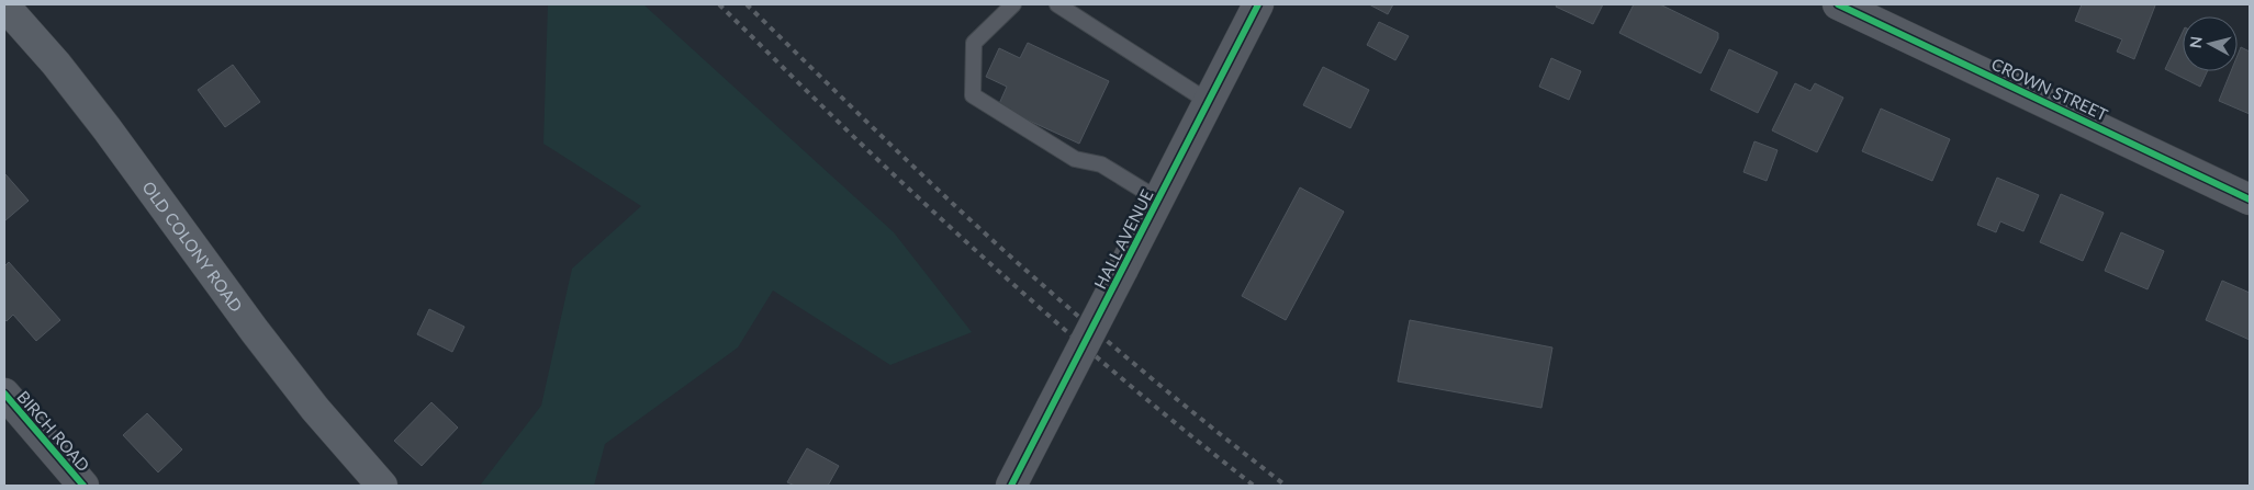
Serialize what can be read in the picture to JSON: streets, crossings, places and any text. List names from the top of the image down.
{
  "streets": {
    "main road": ["OLD COLONY ROAD"],
    "street": ["CROWN STREET", "HALL AVENUE", "BIRCH ROAD"]
  },
  "north": "left"
}
